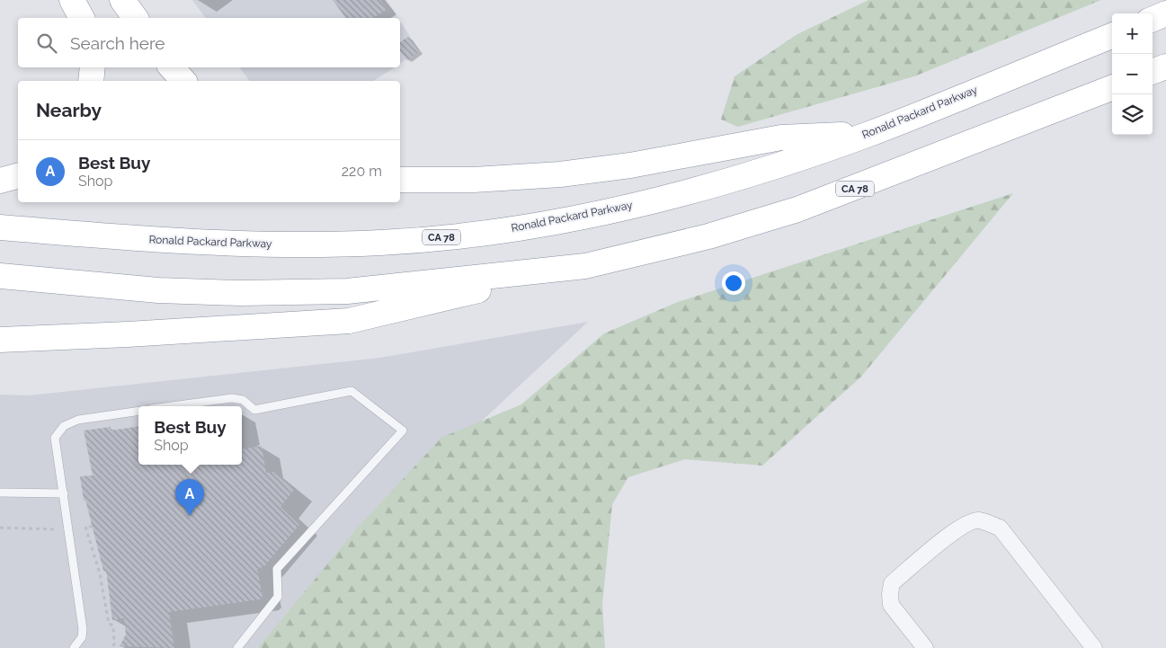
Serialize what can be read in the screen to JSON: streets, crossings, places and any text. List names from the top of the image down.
{
  "streets": {
    "highway": ["Ronald Packard Parkway", "CA 78"]
  },
  "page": {
    "map_buttons": ["+", "−"],
    "search": "Search here",
    "heading": "Nearby",
    "list": [
      {
        "mark": "A",
        "name": "Best Buy",
        "note": "Shop",
        "value": "220 m"
      }
    ],
    "popup": ["Best Buy", "Shop"],
    "pins": "A"
  }
}
